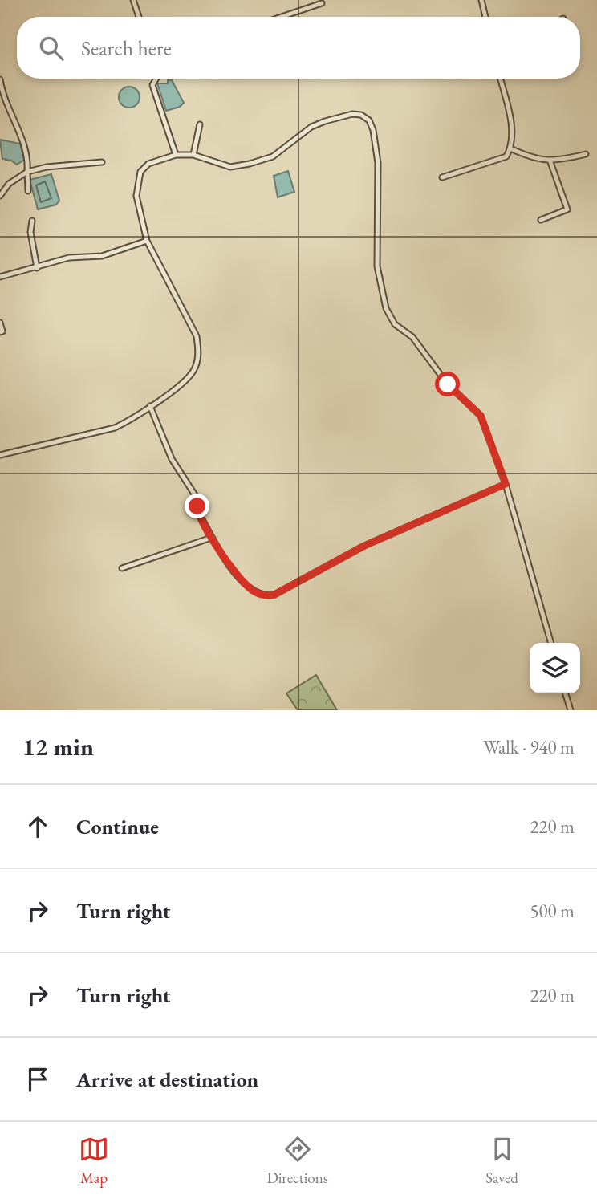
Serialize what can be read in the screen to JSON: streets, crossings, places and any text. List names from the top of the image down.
{
  "page": {
    "search": "Search here",
    "heading": ["12 min", "Walk · 940 m"],
    "list": [
      ["Continue", "220 m"],
      ["Turn right", "500 m"],
      ["Turn right", "220 m"],
      "Arrive at destination"
    ],
    "nav": ["Map", "Directions", "Saved"]
  }
}
